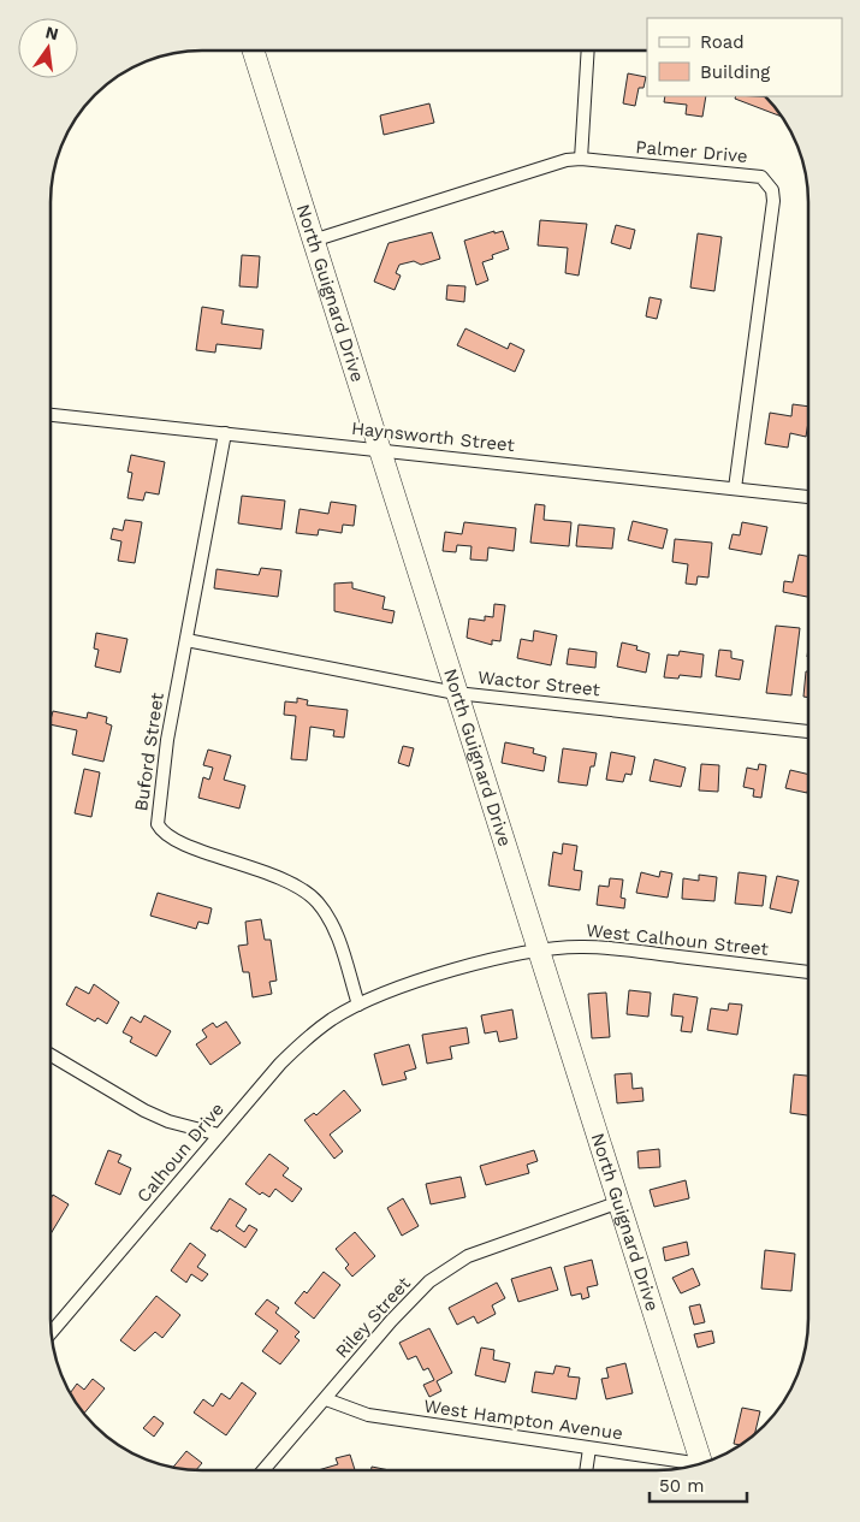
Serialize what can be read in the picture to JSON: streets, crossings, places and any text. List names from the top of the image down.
{
  "streets": {
    "highway": ["North Guignard Drive"],
    "street": [
      "Palmer Drive",
      "Haynsworth Street",
      "Wactor Street",
      "Buford Street",
      "West Calhoun Street",
      "Calhoun Drive",
      "Riley Street",
      "West Hampton Avenue"
    ]
  },
  "crossings": [
    ["Palmer Drive", "North Guignard Drive"],
    ["Palmer Drive", "Haynsworth Street"],
    ["North Guignard Drive", "Haynsworth Street"],
    ["North Guignard Drive", "Wactor Street"],
    ["North Guignard Drive", "West Calhoun Street"],
    ["North Guignard Drive", "Riley Street"],
    ["Haynsworth Street", "Buford Street"],
    ["Wactor Street", "Buford Street"],
    ["Buford Street", "West Calhoun Street"],
    ["Buford Street", "Calhoun Drive"],
    ["West Calhoun Street", "Calhoun Drive"],
    ["Riley Street", "West Hampton Avenue"]
  ],
  "legend": ["Road", "Building"],
  "scale_bar": "50 m",
  "north": "top"
}
